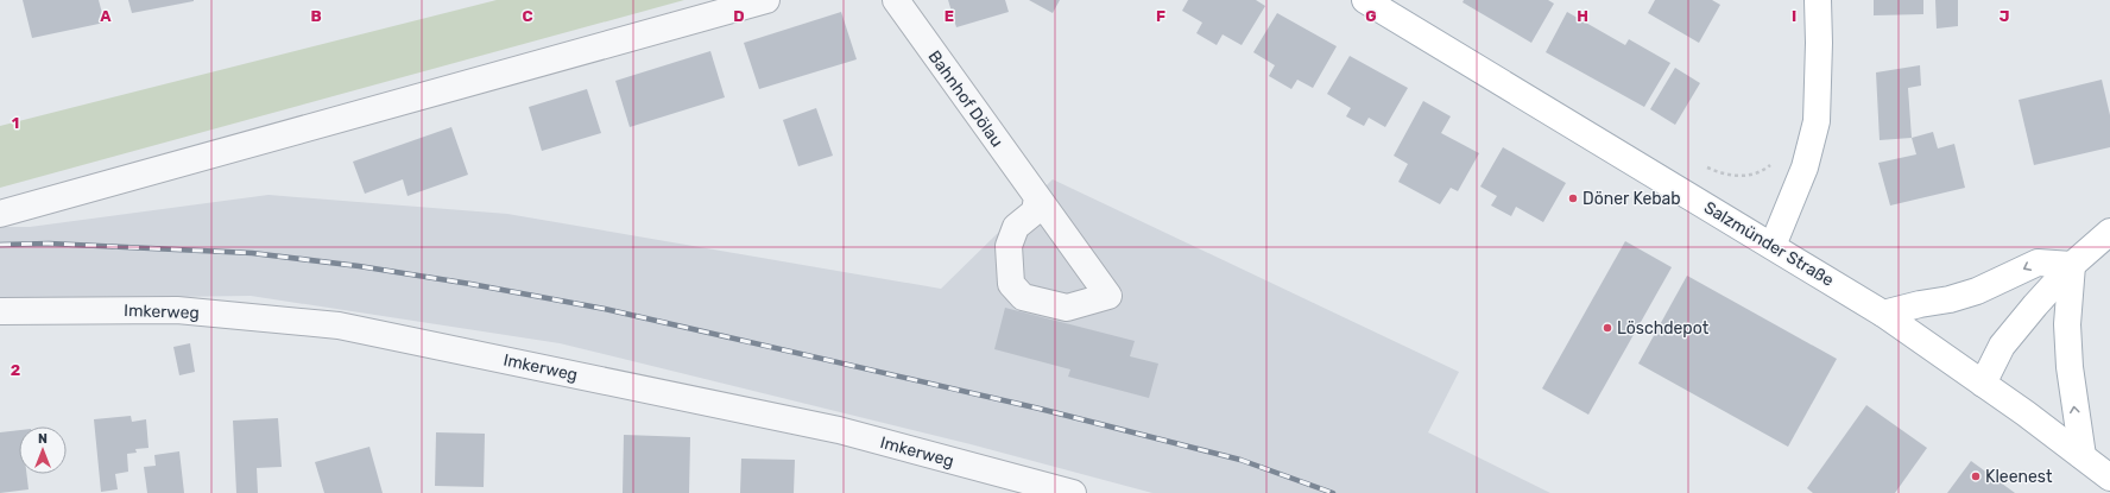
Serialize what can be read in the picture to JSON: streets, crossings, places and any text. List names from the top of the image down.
{
  "streets": {
    "main road": ["Salzmünder Straße"],
    "street": ["Bahnhof Dölau", "Imkerweg"]
  },
  "places": ["Döner Kebab", "Löschdepot", "Kleenest"],
  "north": "top",
  "grid": {
    "columns": [
      "A",
      "B",
      "C",
      "D",
      "E",
      "F",
      "G",
      "H",
      "I",
      "J"
    ],
    "rows": ["1", "2"]
  }
}
